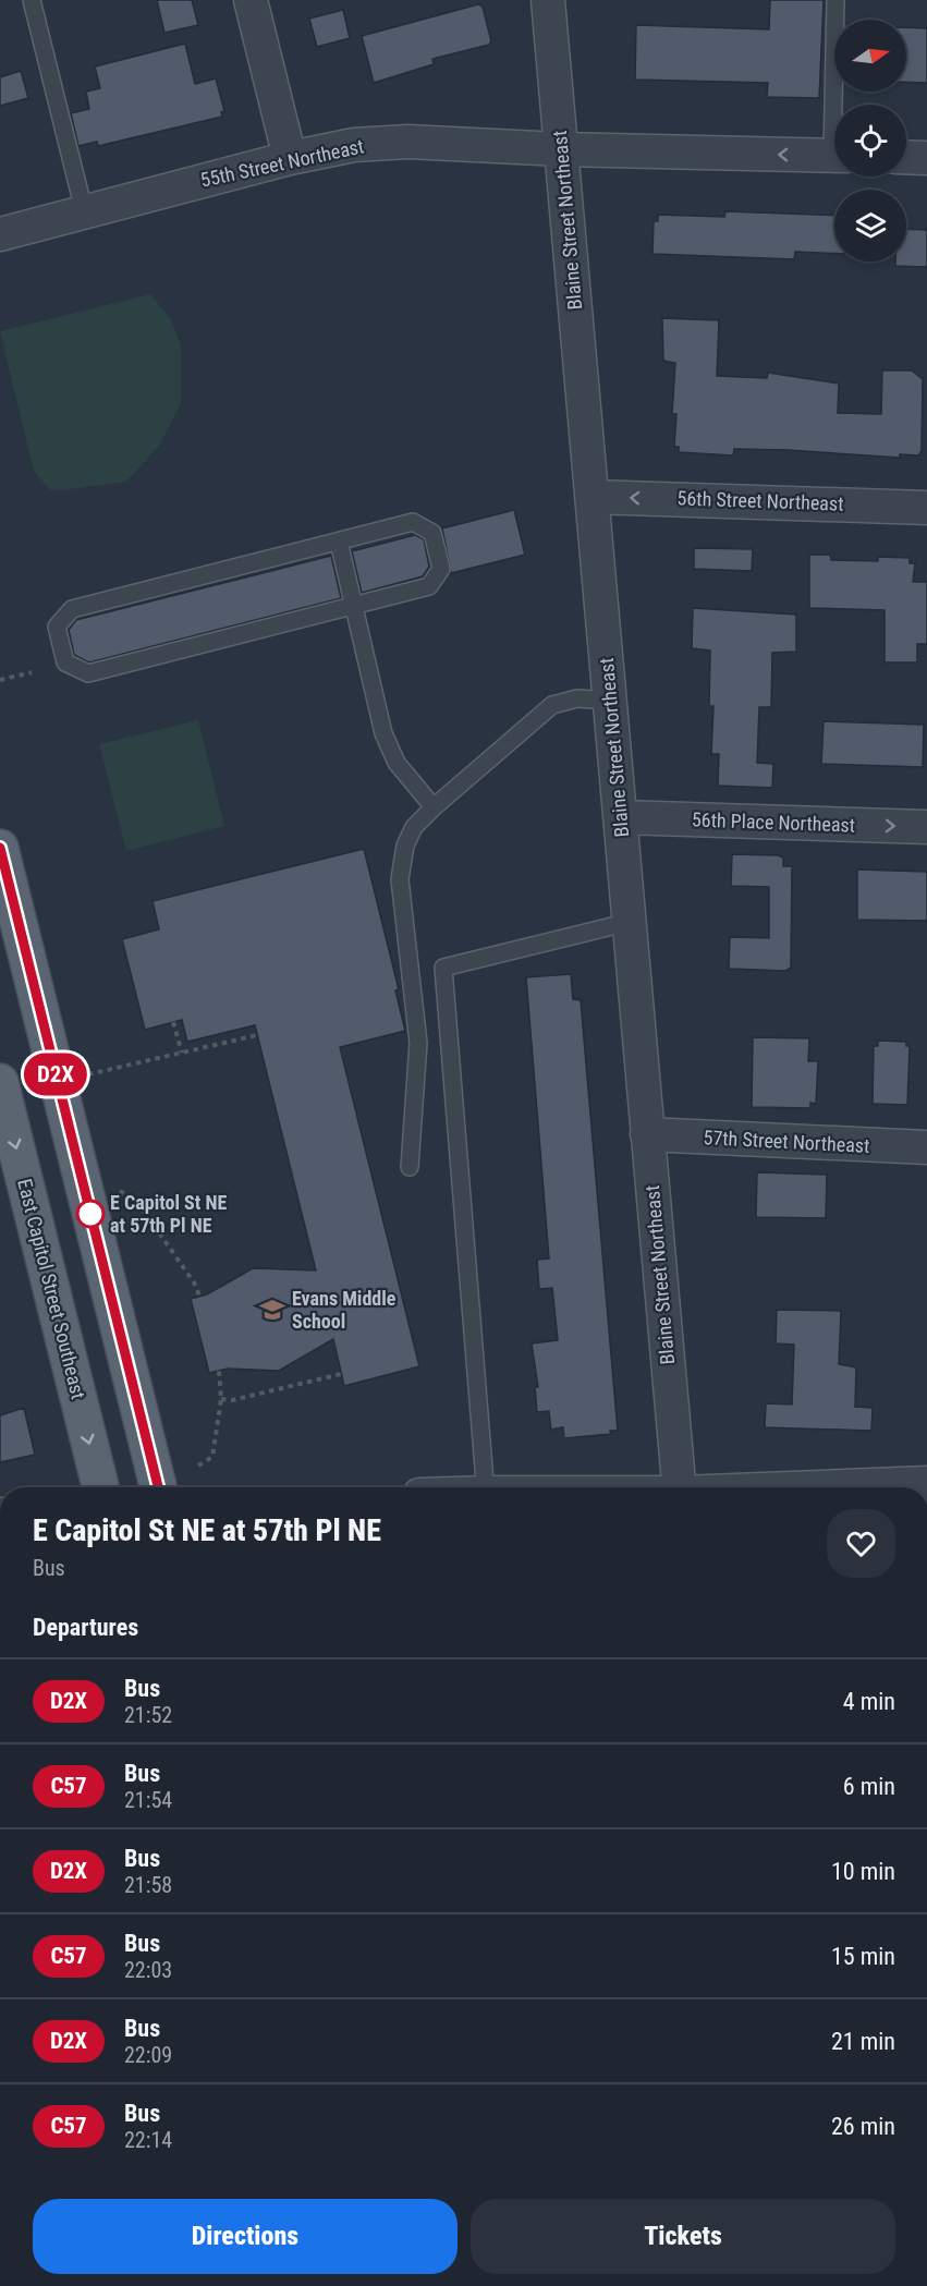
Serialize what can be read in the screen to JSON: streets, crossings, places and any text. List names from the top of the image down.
{
  "streets": {
    "main road": ["East Capitol Street Southeast"],
    "street": [
      "55th Street Northeast",
      "Blaine Street Northeast",
      "56th Street Northeast",
      "56th Place Northeast",
      "57th Street Northeast"
    ]
  },
  "crossings": [
    ["55th Street Northeast", "Blaine Street Northeast"],
    ["Blaine Street Northeast", "56th Street Northeast"],
    ["Blaine Street Northeast", "56th Place Northeast"],
    ["Blaine Street Northeast", "57th Street Northeast"]
  ],
  "one_way": ["56th Street Northeast", "56th Place Northeast"],
  "places": {
    "other": ["E Capitol St NE at 57th Pl NE"],
    "school or university": ["Evans Middle School"]
  },
  "lines": ["bus line D2X"],
  "north": "right",
  "page": {
    "on_map": "D2X",
    "heading": [
      ["E Capitol St NE at 57th Pl NE", "Bus"],
      "Departures"
    ],
    "list": [
      {
        "mark": "D2X",
        "name": "Bus",
        "note": "21:52",
        "value": "4 min"
      },
      {
        "mark": "C57",
        "name": "Bus",
        "note": "21:54",
        "value": "6 min"
      },
      {
        "mark": "D2X",
        "name": "Bus",
        "note": "21:58",
        "value": "10 min"
      },
      {
        "mark": "C57",
        "name": "Bus",
        "note": "22:03",
        "value": "15 min"
      },
      {
        "mark": "D2X",
        "name": "Bus",
        "note": "22:09",
        "value": "21 min"
      },
      {
        "mark": "C57",
        "name": "Bus",
        "note": "22:14",
        "value": "26 min"
      }
    ],
    "buttons": ["Directions", "Tickets"]
  }
}
